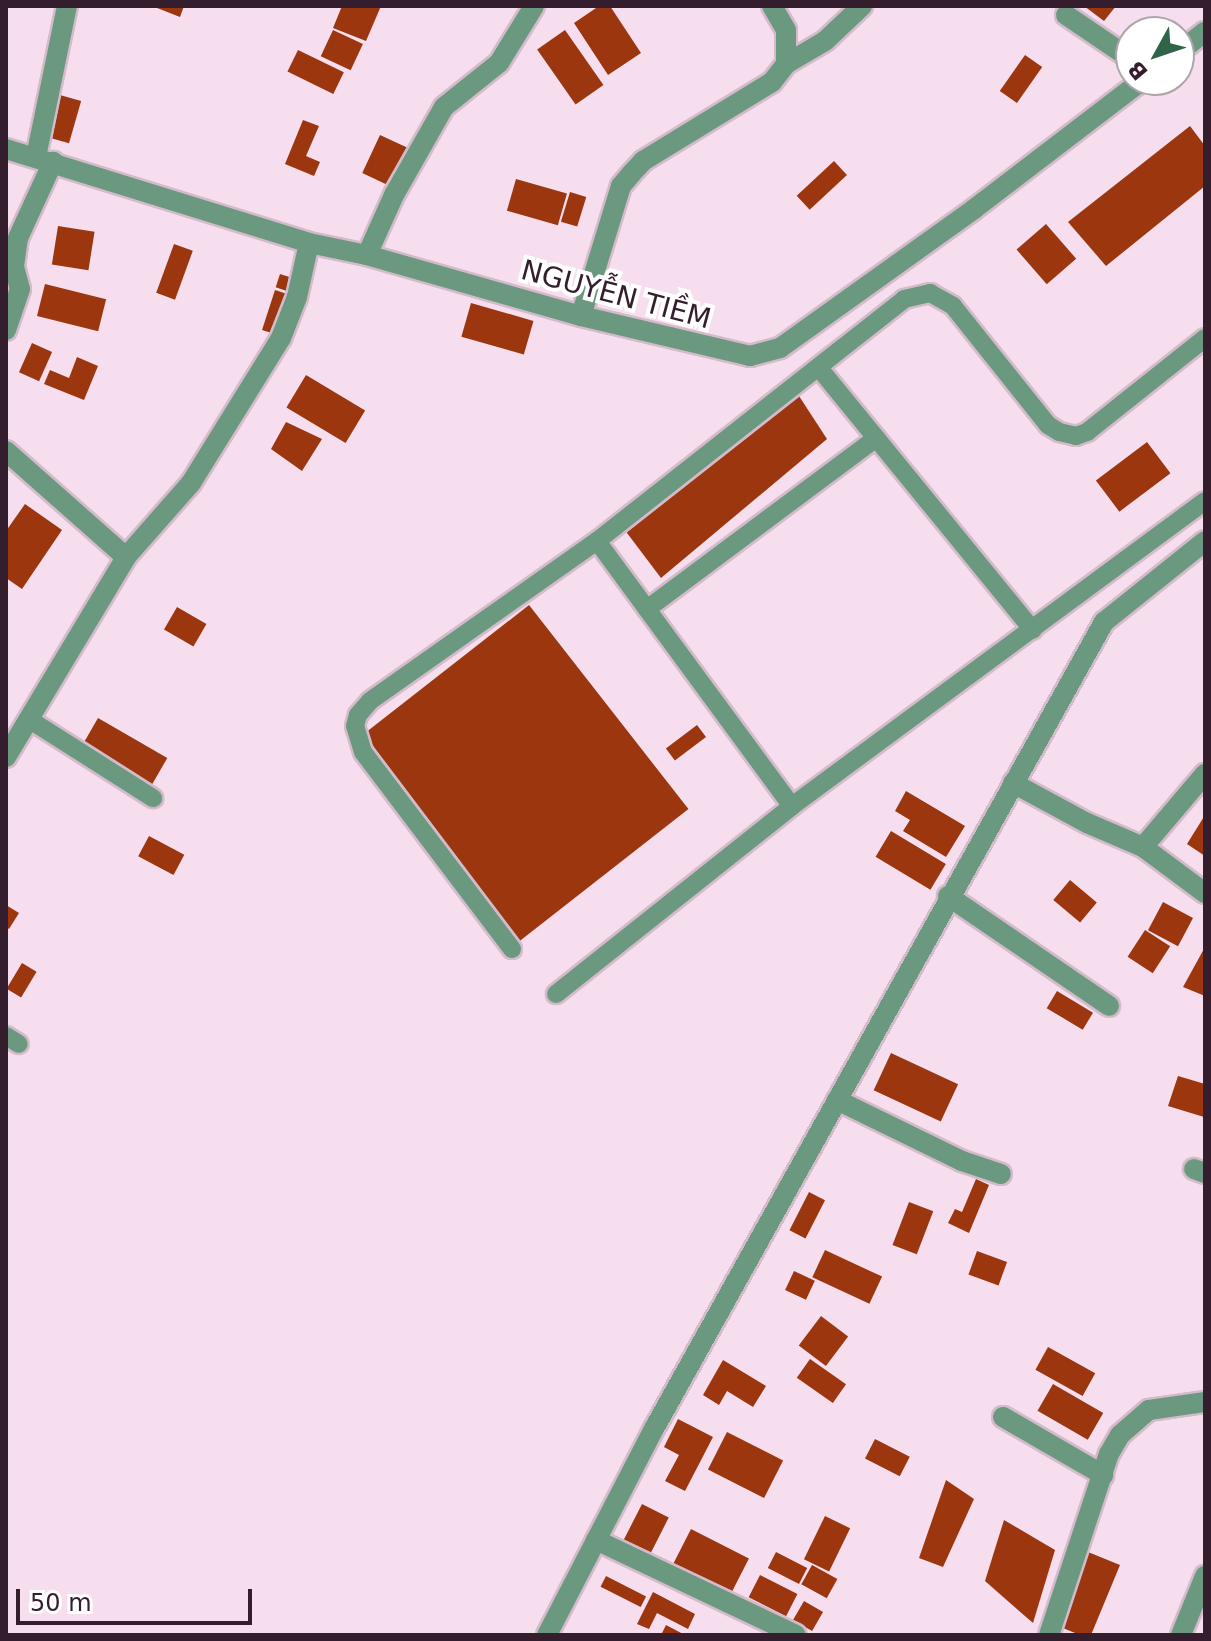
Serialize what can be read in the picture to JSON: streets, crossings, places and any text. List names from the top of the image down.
{
  "streets": {
    "street": ["NGUYỄN TIỀM"]
  },
  "scale_bar": "50 m",
  "north": "bottom left"
}
